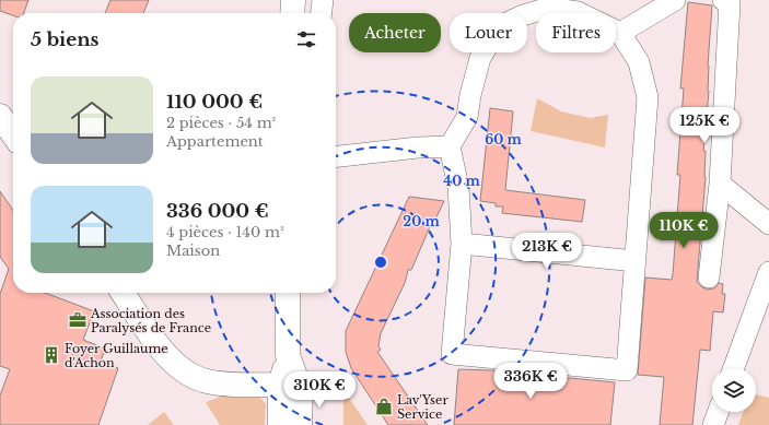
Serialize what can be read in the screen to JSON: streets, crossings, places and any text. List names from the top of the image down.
{
  "places": {
    "office": ["Association des Paralysés de France"],
    "building": ["Foyer Guillaume d'Achon"],
    "shop": ["Lav'Yser Service"]
  },
  "page": {
    "chip": ["Acheter", "Louer", "Filtres"],
    "heading": "5 biens",
    "list": [
      {
        "name": "110 000 €",
        "note": "2 pièces · 54 m² · Appartement"
      },
      {
        "name": "336 000 €",
        "note": "4 pièces · 140 m² · Maison"
      }
    ],
    "price": [
      "125K €",
      "110K €",
      "213K €",
      "336K €",
      "310K €"
    ]
  },
  "rings": ["60 m", "40 m", "20 m"]
}
